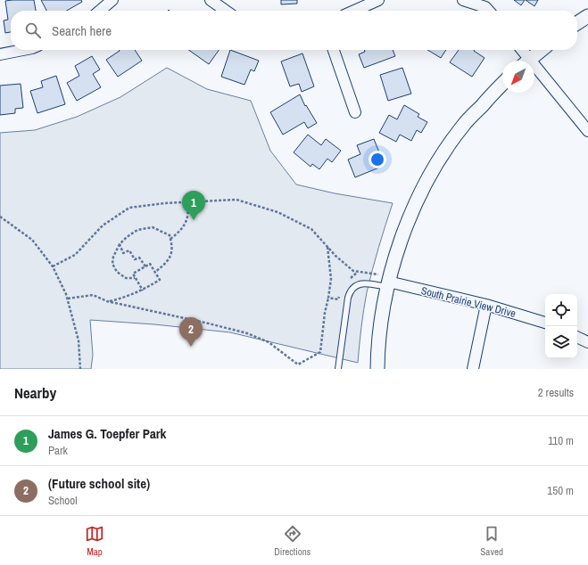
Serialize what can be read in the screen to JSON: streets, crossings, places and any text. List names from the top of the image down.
{
  "streets": {
    "street": ["South Prairie View Drive"]
  },
  "north": "bottom left",
  "page": {
    "search": "Search here",
    "pins": ["1", "2"],
    "heading": ["Nearby", "2 results"],
    "list": [
      {
        "mark": "1",
        "name": "James G. Toepfer Park",
        "note": "Park",
        "value": "110 m"
      },
      {
        "mark": "2",
        "name": "(Future school site)",
        "note": "School",
        "value": "150 m"
      }
    ],
    "nav": ["Map", "Directions", "Saved"]
  }
}
